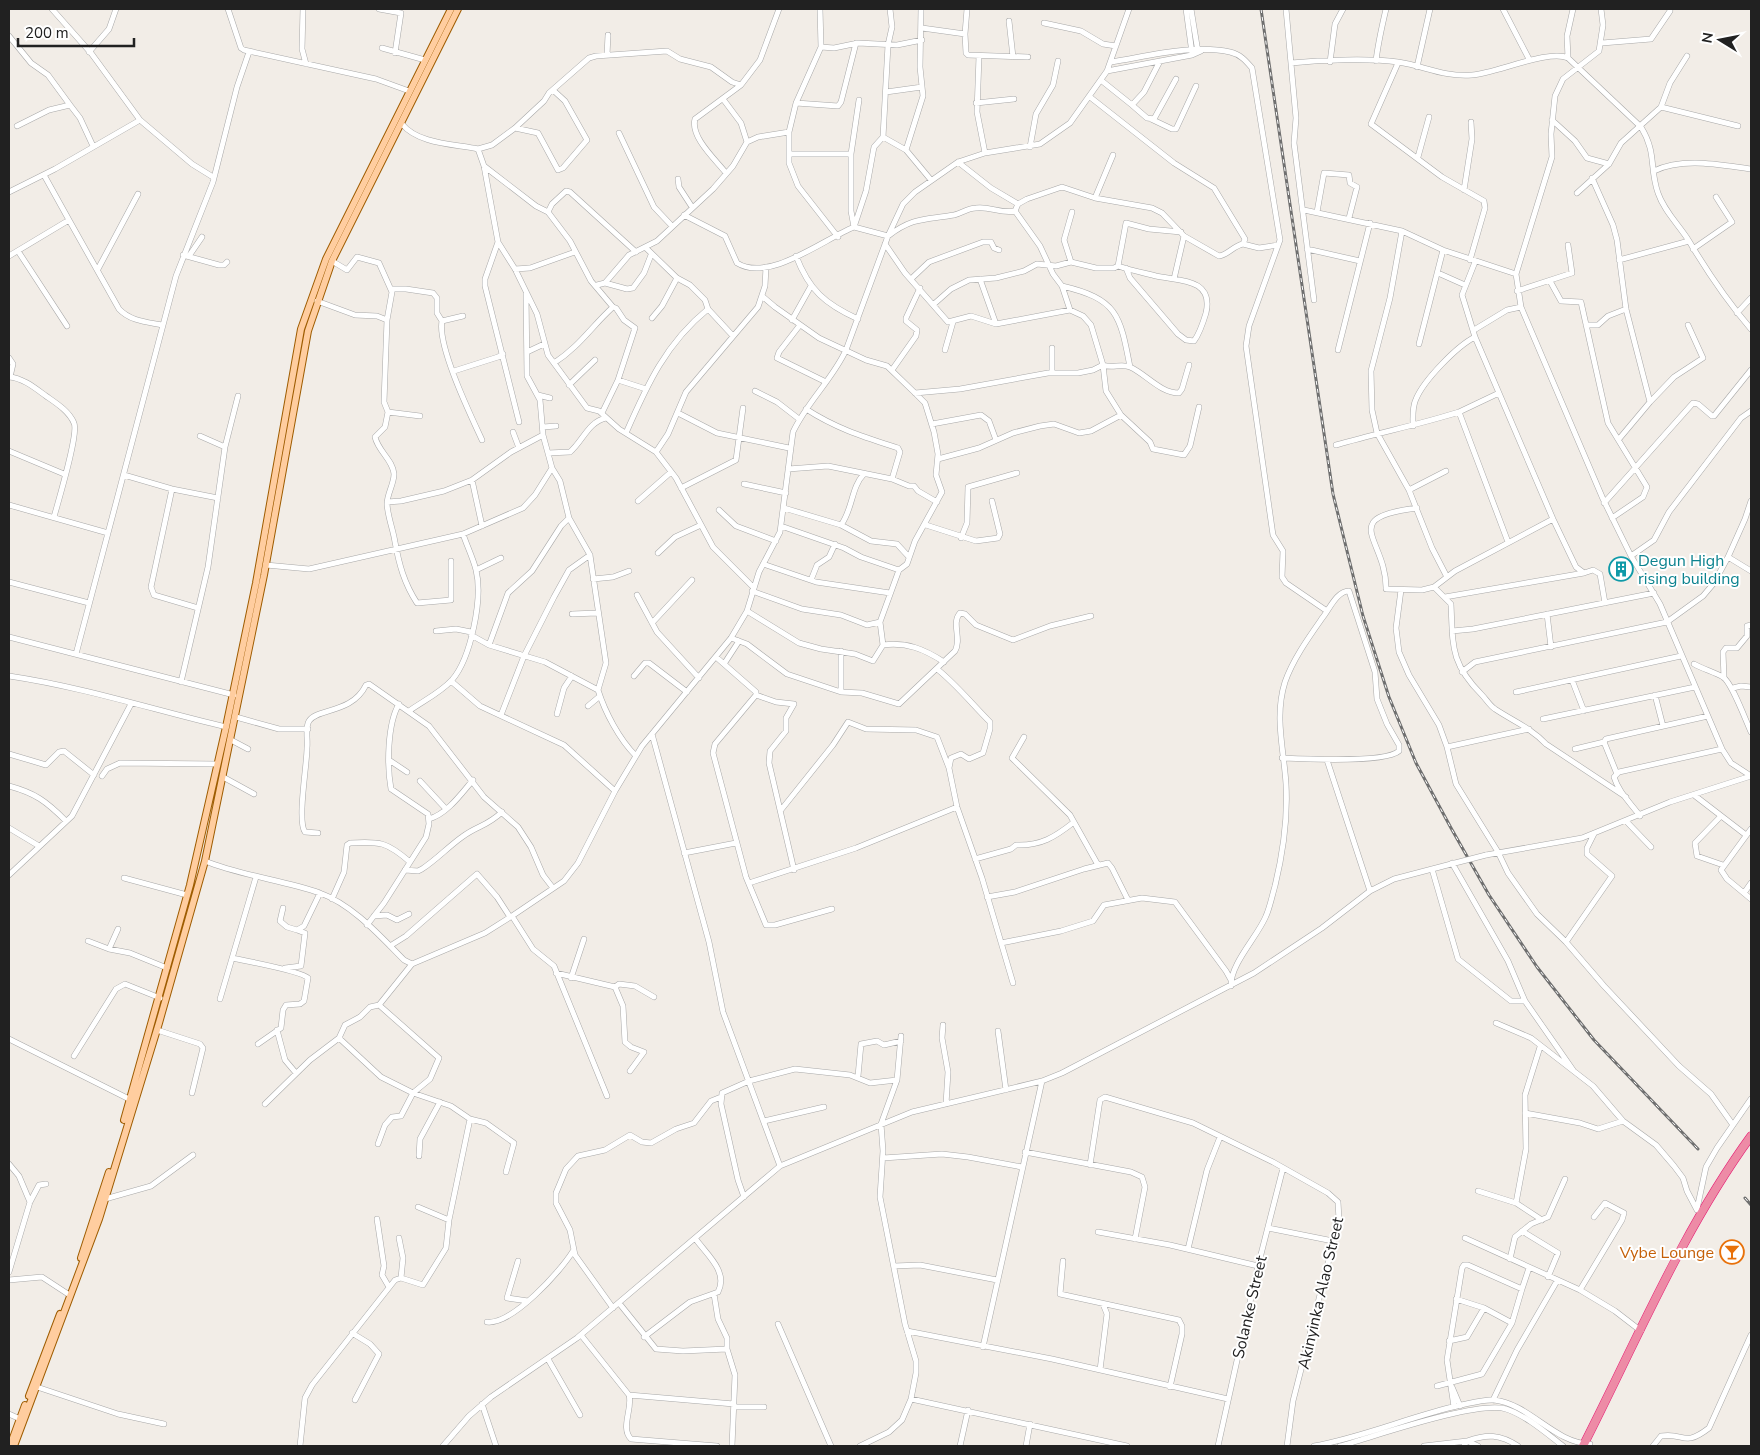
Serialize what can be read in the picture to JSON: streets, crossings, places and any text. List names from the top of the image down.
{
  "streets": {
    "street": ["Akinyinka Alao Street", "Solanke Street"]
  },
  "crossings": [
    ["Akinyinka Alao Street", "Solanke Street"]
  ],
  "places": {
    "building": ["Degun High rising building"],
    "bar": ["Vybe Lounge"]
  },
  "scale_bar": "200 m",
  "north": "left"
}
